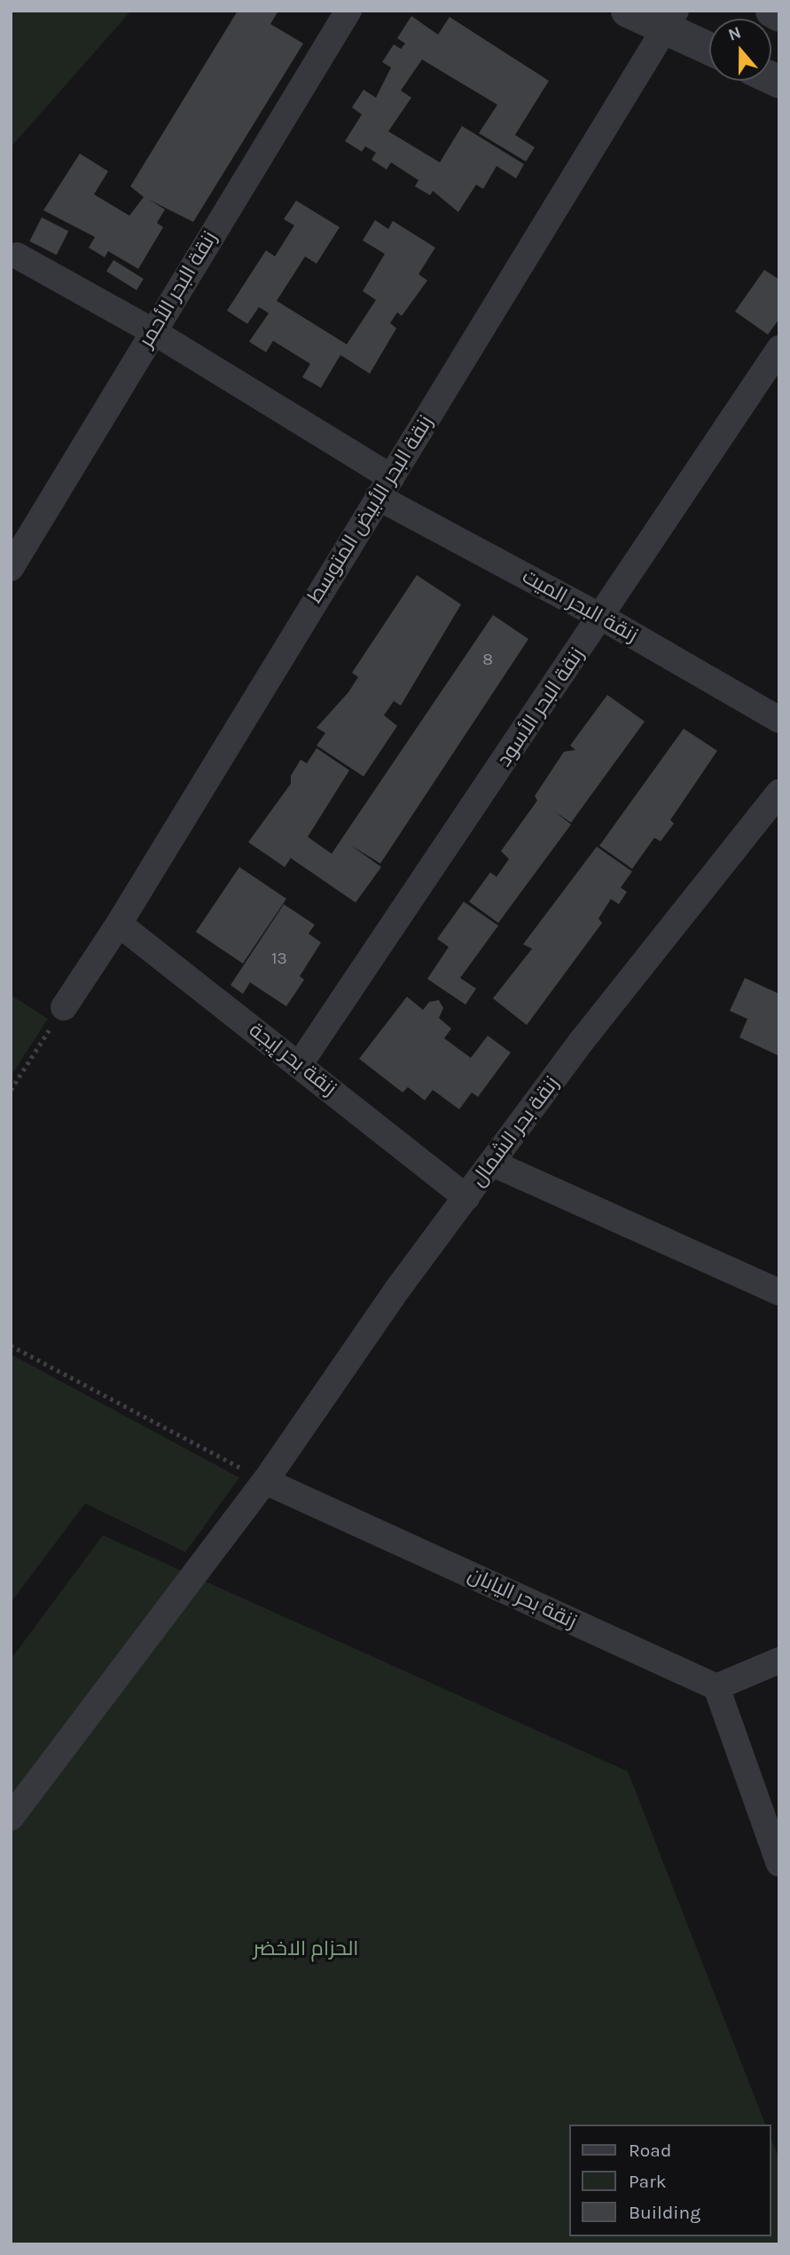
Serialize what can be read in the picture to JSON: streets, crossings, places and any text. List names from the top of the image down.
{
  "streets": {
    "street": [
      "زنقة البحر الأحمر",
      "زنقة البحر الأبيض المتوسط",
      "زنقة البحر الميت",
      "زنقة البحر الأسود",
      "زنقة بحر إيجة",
      "زنقة بحر الشمال",
      "زنقة بحر اليابان"
    ]
  },
  "crossings": [
    ["زنقة البحر الأحمر", "زنقة البحر الميت"],
    ["زنقة البحر الأبيض المتوسط", "زنقة البحر الميت"],
    ["زنقة البحر الأبيض المتوسط", "زنقة بحر إيجة"],
    ["زنقة البحر الميت", "زنقة البحر الأسود"],
    ["زنقة البحر الأسود", "زنقة بحر إيجة"],
    ["زنقة بحر إيجة", "زنقة بحر الشمال"],
    ["زنقة بحر الشمال", "زنقة بحر اليابان"]
  ],
  "parks": ["الحزام الاخضر"],
  "house_numbers": ["8", "13"],
  "legend": ["Road", "Park", "Building"],
  "north": "top"
}
